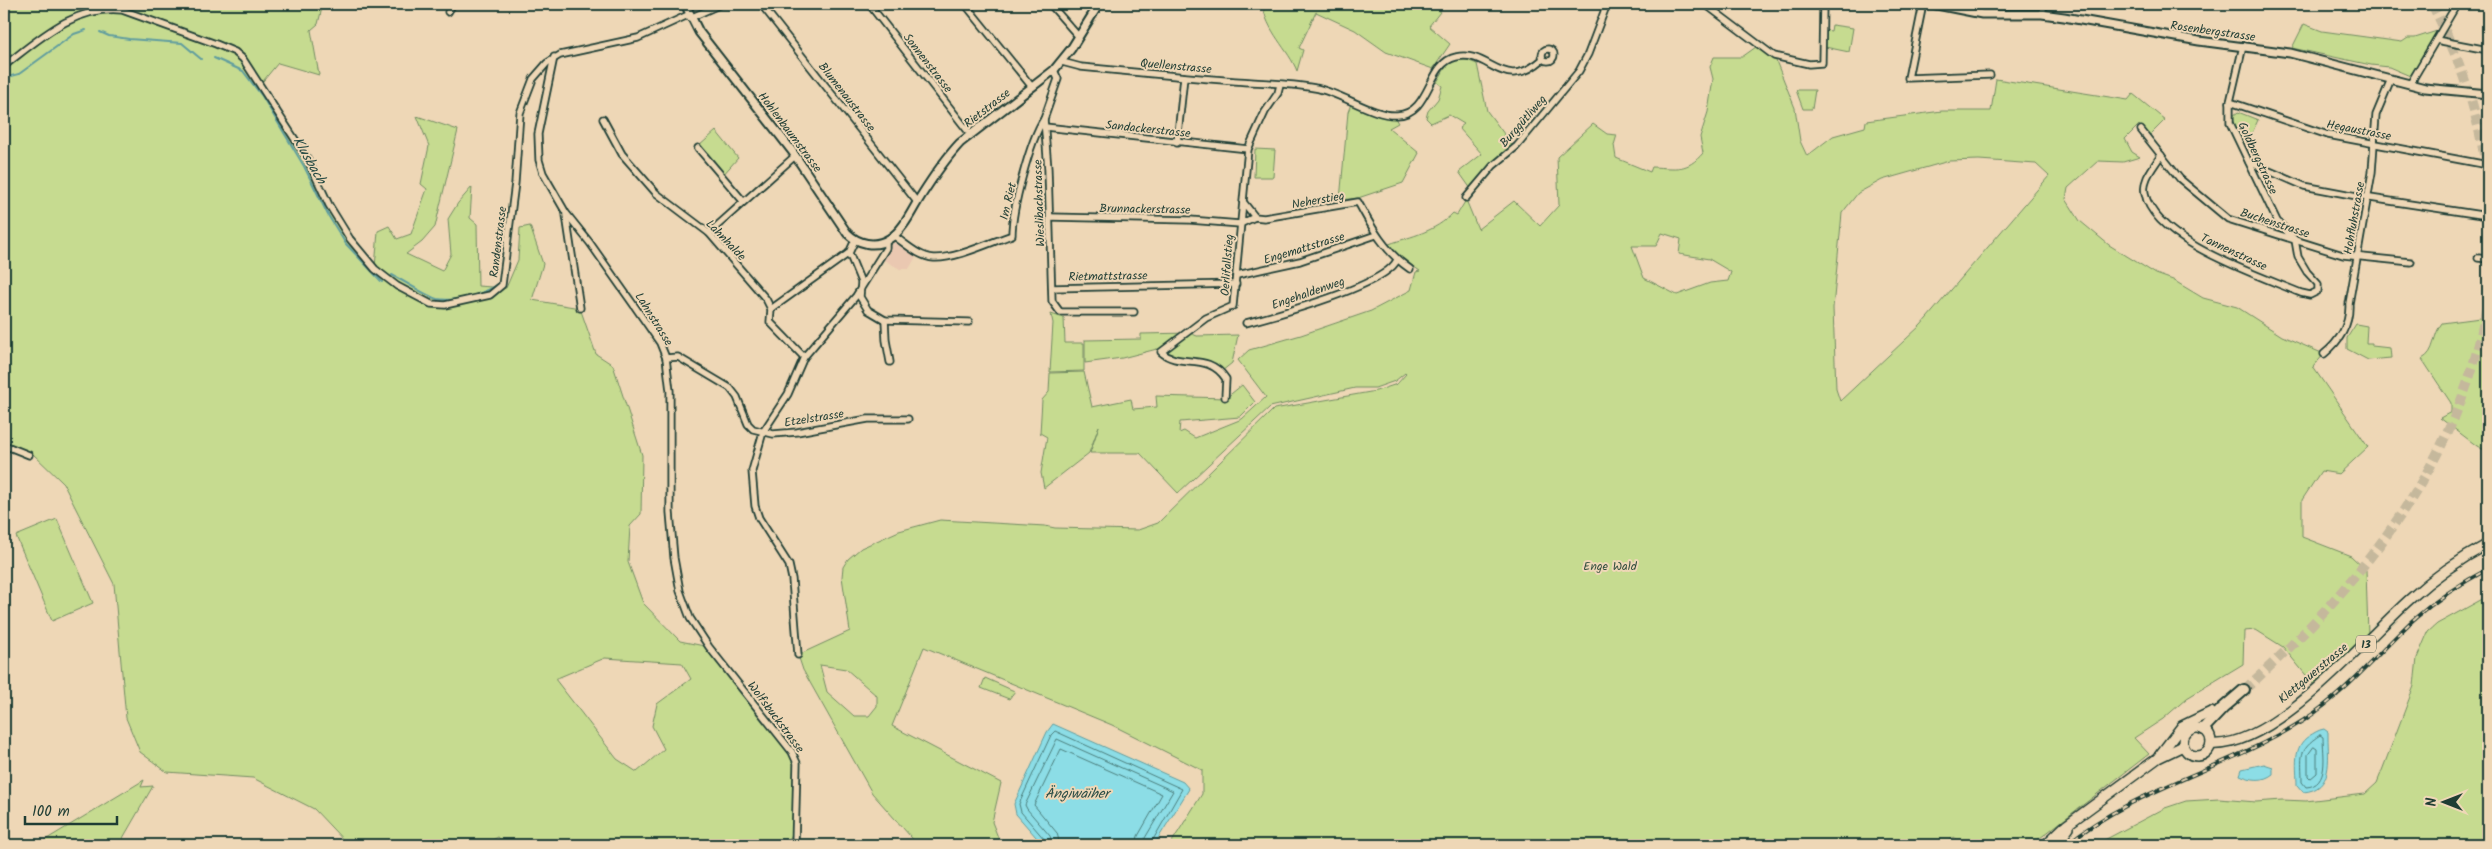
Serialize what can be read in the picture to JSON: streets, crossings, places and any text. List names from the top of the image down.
{
  "streets": {
    "main road": ["13", "Klettgauerstrasse"],
    "street": [
      "Rosenbergstrasse",
      "Sonnenstrasse",
      "Quellenstrasse",
      "Blumenaustrasse",
      "Rietstrasse",
      "Burggütliweg",
      "Sandackerstrasse",
      "Hegaustrasse",
      "Hohlenbaumstrasse",
      "Goldbergstrasse",
      "Neherstieg",
      "Im Riet",
      "Wieslibachstrasse",
      "Brunnackerstrasse",
      "Hohfluhstrasse",
      "Buchenstrasse",
      "Lahnhalde",
      "Randenstrasse",
      "Engemattstrasse",
      "Tannenstrasse",
      "Oerlifallstieg",
      "Rietmattstrasse",
      "Engehaldenweg",
      "Lahnstrasse",
      "Etzelstrasse",
      "Wolfsbuckstrasse"
    ]
  },
  "crossings": [
    ["Rosenbergstrasse", "Goldbergstrasse"],
    ["Rosenbergstrasse", "Hohfluhstrasse"],
    ["Sonnenstrasse", "Rietstrasse"],
    ["Quellenstrasse", "Rietstrasse"],
    ["Quellenstrasse", "Oerlifallstieg"],
    ["Blumenaustrasse", "Rietstrasse"],
    ["Rietstrasse", "Im Riet"],
    ["Sandackerstrasse", "Wieslibachstrasse"],
    ["Sandackerstrasse", "Oerlifallstieg"],
    ["Hegaustrasse", "Goldbergstrasse"],
    ["Hegaustrasse", "Hohfluhstrasse"],
    ["Hohlenbaumstrasse", "Randenstrasse"],
    ["Goldbergstrasse", "Buchenstrasse"],
    ["Goldbergstrasse", "Tannenstrasse"],
    ["Neherstieg", "Brunnackerstrasse"],
    ["Neherstieg", "Engemattstrasse"],
    ["Neherstieg", "Oerlifallstieg"],
    ["Neherstieg", "Engehaldenweg"],
    ["Im Riet", "Wieslibachstrasse"],
    ["Wieslibachstrasse", "Brunnackerstrasse"],
    ["Wieslibachstrasse", "Rietmattstrasse"],
    ["Brunnackerstrasse", "Oerlifallstieg"],
    ["Hohfluhstrasse", "Buchenstrasse"],
    ["Buchenstrasse", "Tannenstrasse"],
    ["Randenstrasse", "Lahnstrasse"],
    ["Engemattstrasse", "Oerlifallstieg"],
    ["Oerlifallstieg", "Rietmattstrasse"],
    ["Lahnstrasse", "Wolfsbuckstrasse"],
    ["13", "Klettgauerstrasse"]
  ],
  "water": ["Klusbach", "Ängiwäiher"],
  "parks": ["Enge Wald"],
  "scale_bar": "100 m",
  "north": "left"
}
